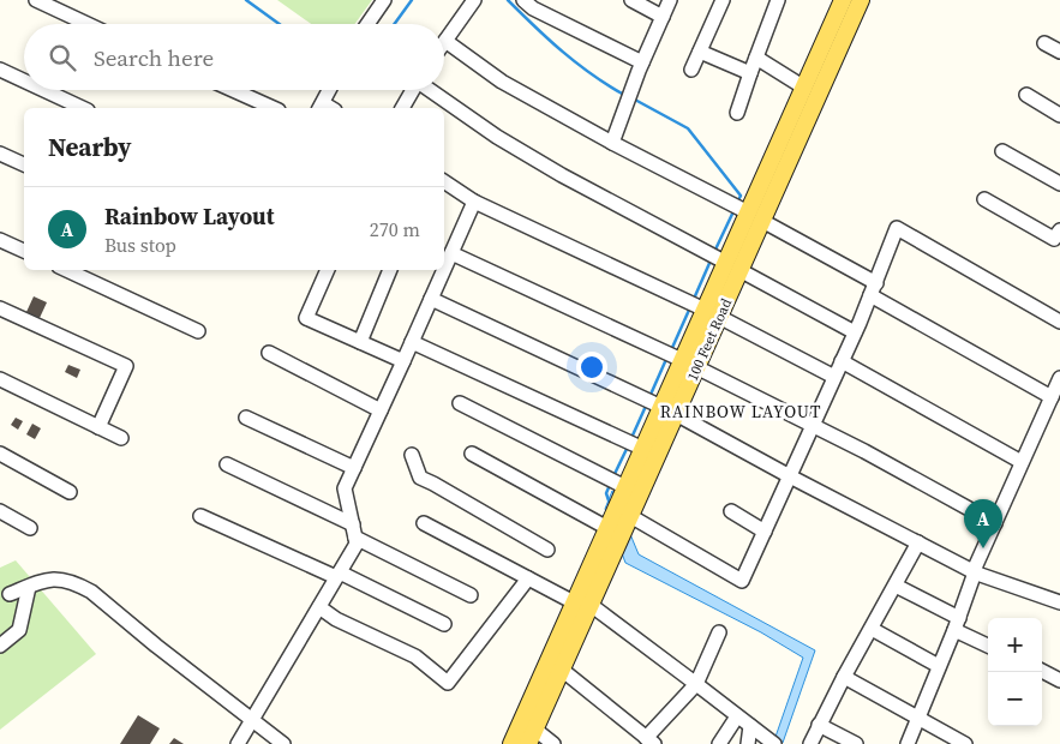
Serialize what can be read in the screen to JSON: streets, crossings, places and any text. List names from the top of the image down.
{
  "streets": {
    "main road": ["100 Feet Road"]
  },
  "districts": ["RAINBOW LAYOUT"],
  "page": {
    "search": "Search here",
    "heading": "Nearby",
    "list": [
      {
        "mark": "A",
        "name": "Rainbow Layout",
        "note": "Bus stop",
        "value": "270 m"
      }
    ],
    "pins": "A",
    "map_buttons": ["+", "−"]
  }
}
